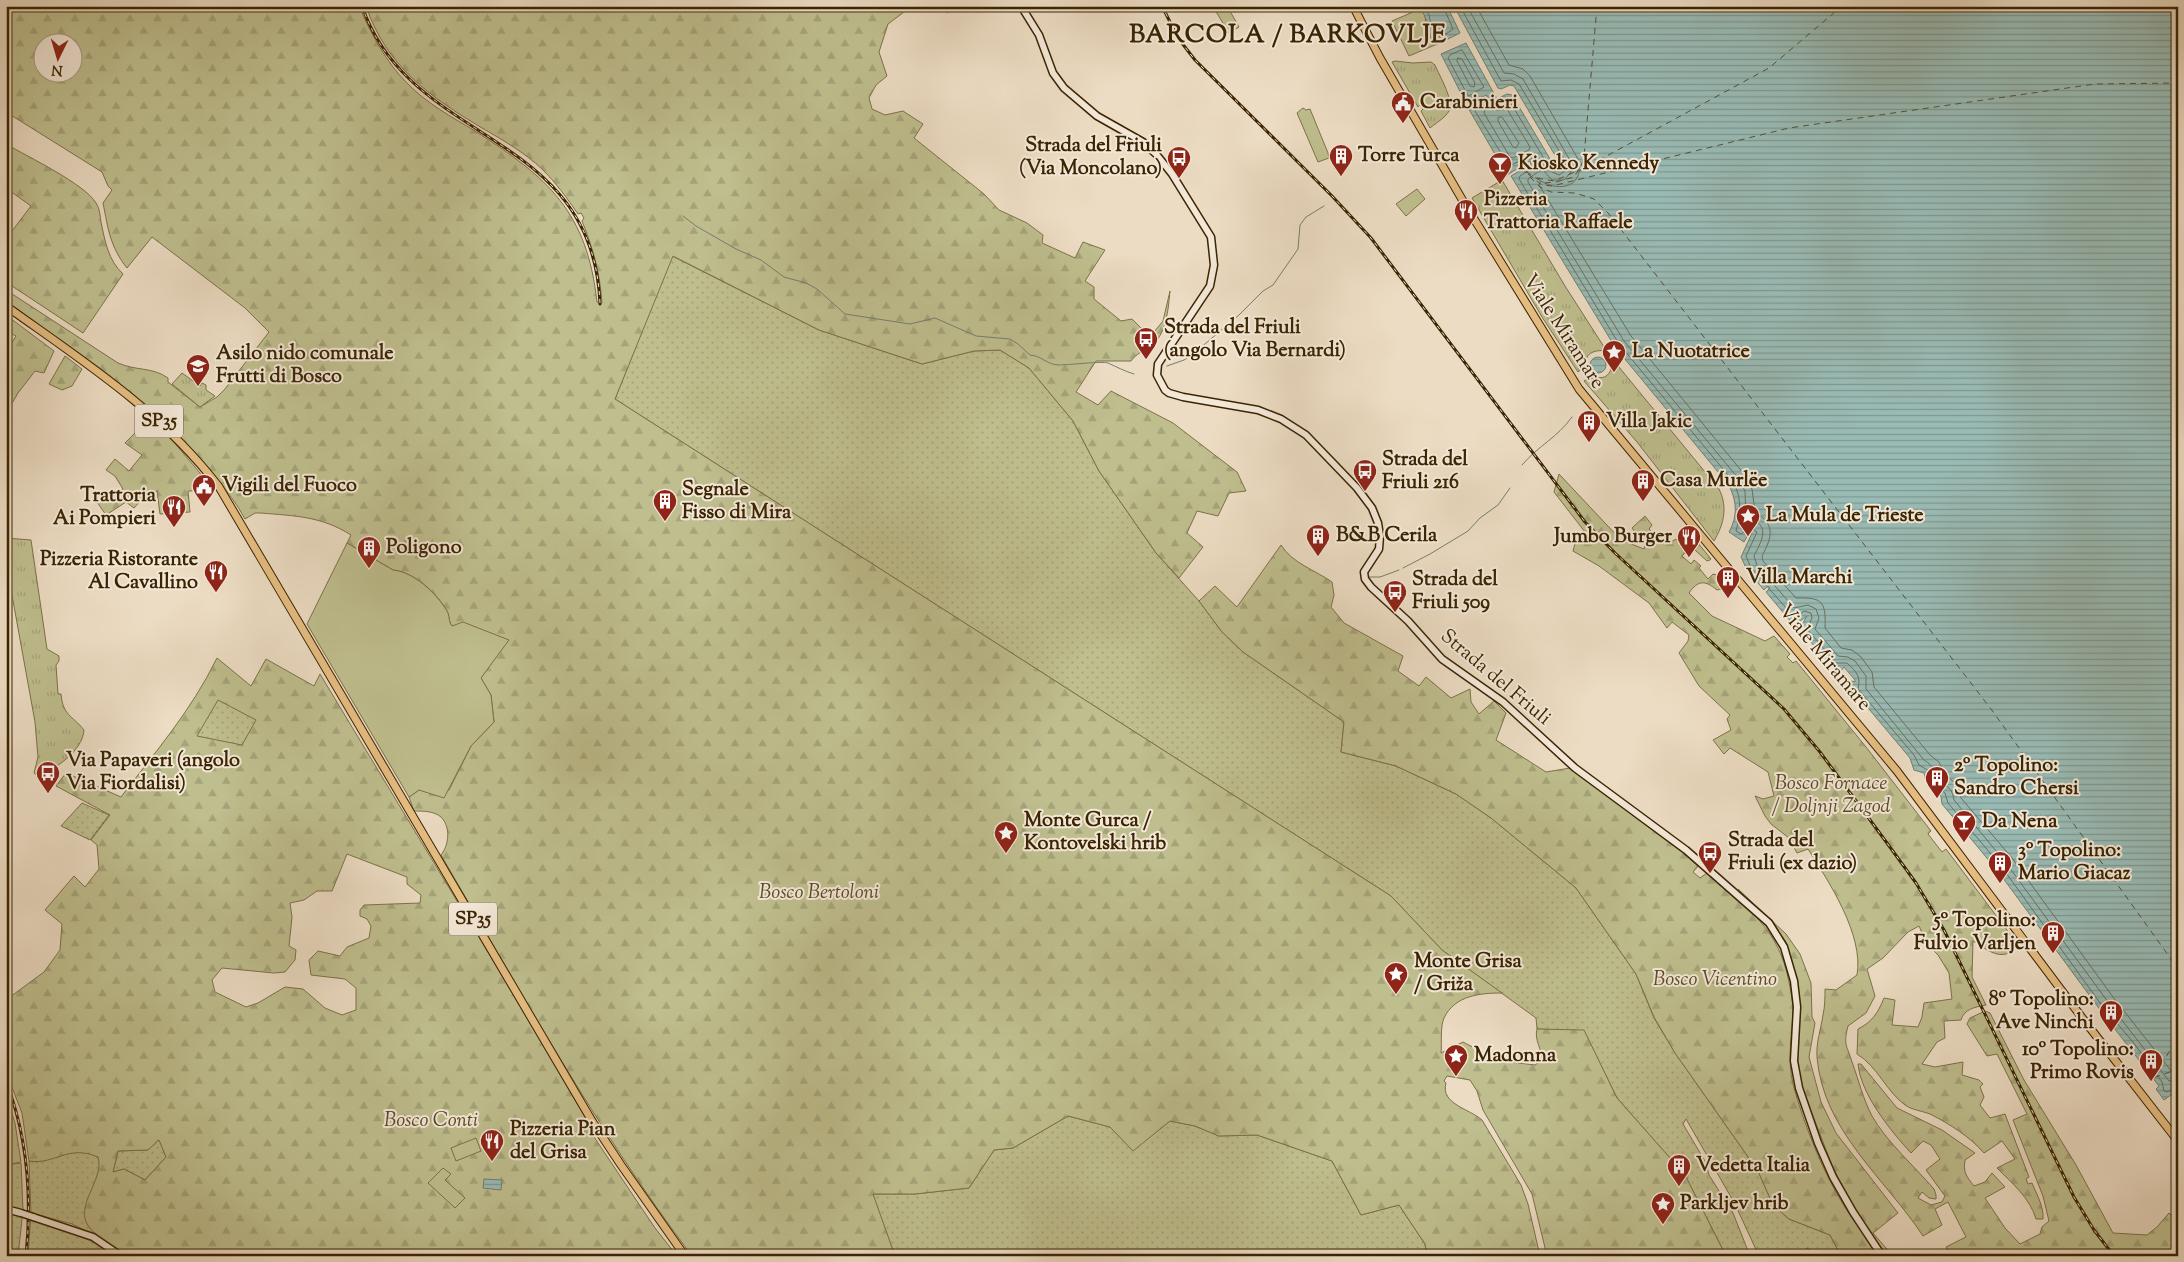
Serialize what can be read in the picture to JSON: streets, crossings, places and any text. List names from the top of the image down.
{
  "streets": {
    "main road": ["Viale Miramare", "SP35", "Strada del Friuli"]
  },
  "districts": ["BARCOLA / BARKOVLJE"],
  "parks": [
    "Bosco Fornace / Doljnji Zagod",
    "Bosco Bertoloni",
    "Bosco Vicentino",
    "Bosco Conti"
  ],
  "places": {
    "public building": ["Carabinieri", "Vigili del Fuoco"],
    "building": [
      "Torre Turca",
      "Villa Jakic",
      "Casa Murlëe",
      "Segnale Fisso di Mira",
      "B&B Cerila",
      "Poligono",
      "Villa Marchi",
      "2º Topolino: Sandro Chersi",
      "3º Topolino: Mario Giacaz",
      "5º Topolino: Fulvio Varljen",
      "8º Topolino: Ave Ninchi",
      "10º Topolino: Primo Rovis",
      "Vedetta Italia"
    ],
    "bus stop": [
      "Strada del Friuli (Via Moncolano)",
      "Strada del Friuli (angolo Via Bernardi)",
      "Strada del Friuli 216",
      "Strada del Friuli 509",
      "Via Papaveri (angolo Via Fiordalisi)",
      "Strada del Friuli (ex dazio)"
    ],
    "bar": ["Kiosko Kennedy", "Da Nena"],
    "restaurant": [
      "Pizzeria Trattoria Raffaele",
      "Trattoria Ai Pompieri",
      "Jumbo Burger",
      "Pizzeria Ristorante Al Cavallino",
      "Pizzeria Pian del Grisa"
    ],
    "place": [
      "La Nuotatrice",
      "La Mula de Trieste",
      "Monte Gurca / Kontovelski hrib",
      "Monte Grisa / Griža",
      "Madonna",
      "Parkljev hrib"
    ],
    "school or university": ["Asilo nido comunale Frutti di Bosco"]
  },
  "north": "bottom"
}
